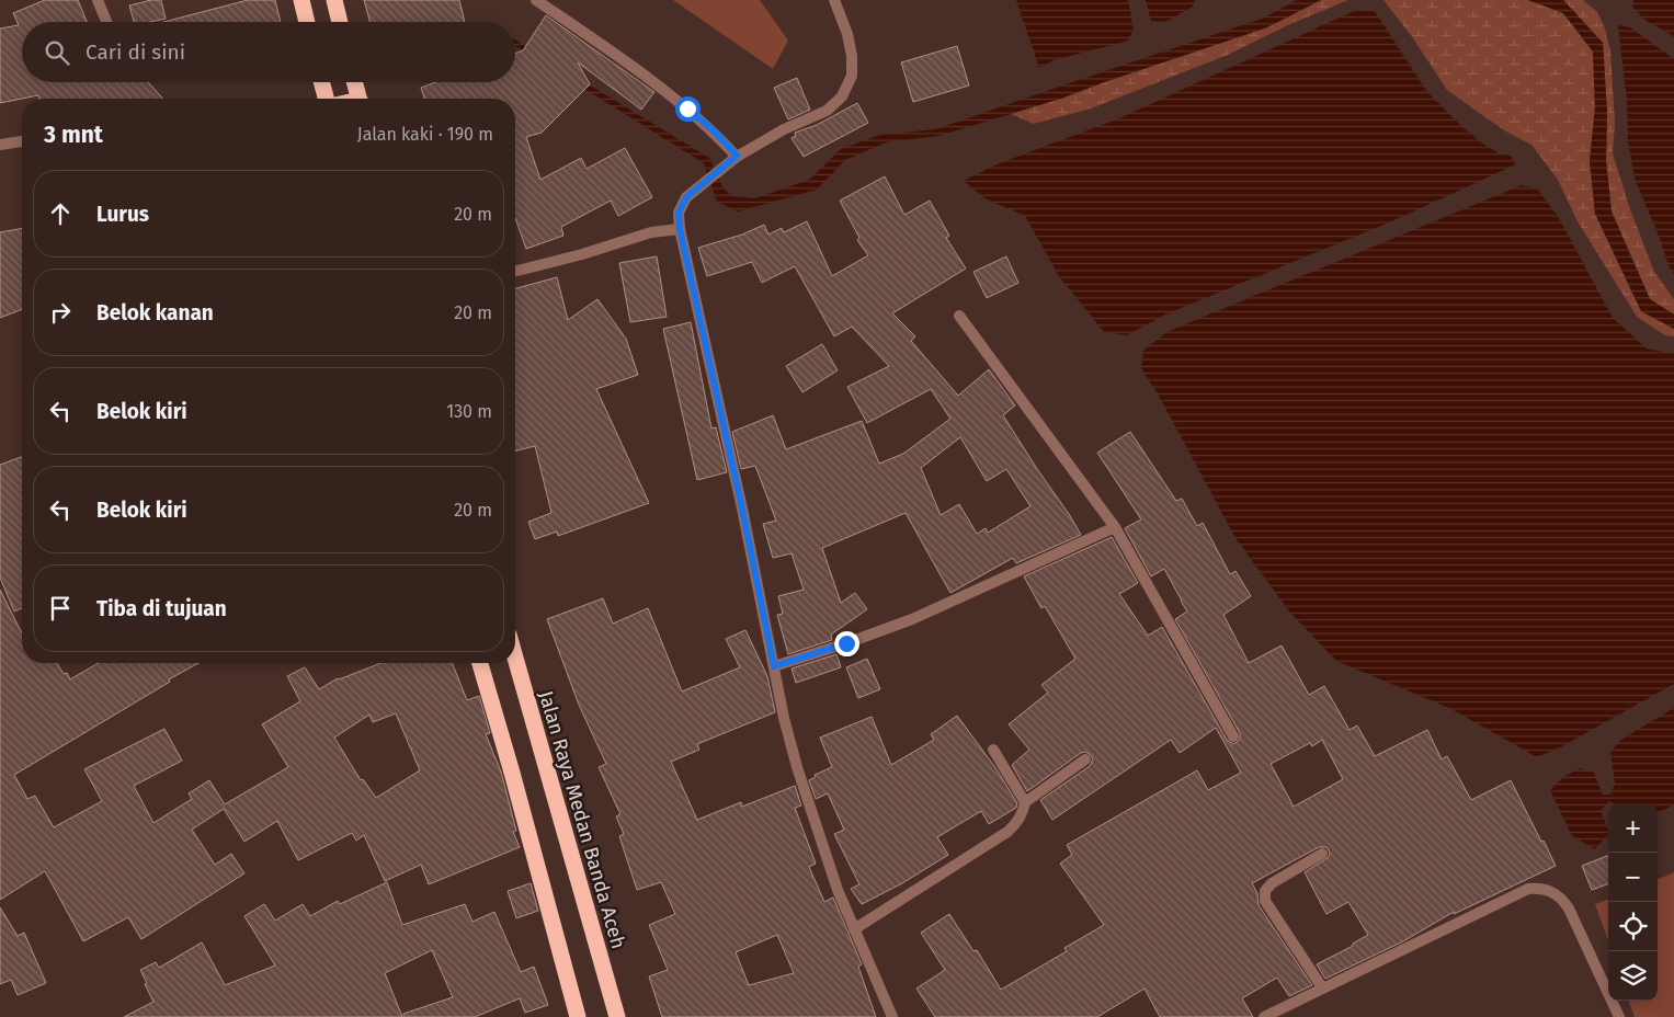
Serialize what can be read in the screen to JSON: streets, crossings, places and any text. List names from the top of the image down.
{
  "streets": {
    "highway": ["Jalan Raya Medan Banda Aceh"]
  },
  "page": {
    "search": "Cari di sini",
    "heading": ["3 mnt", "Jalan kaki · 190 m"],
    "list": [
      ["Lurus", "20 m"],
      ["Belok kanan", "20 m"],
      ["Belok kiri", "130 m"],
      ["Belok kiri", "20 m"],
      "Tiba di tujuan"
    ],
    "map_buttons": ["+", "−"]
  }
}
